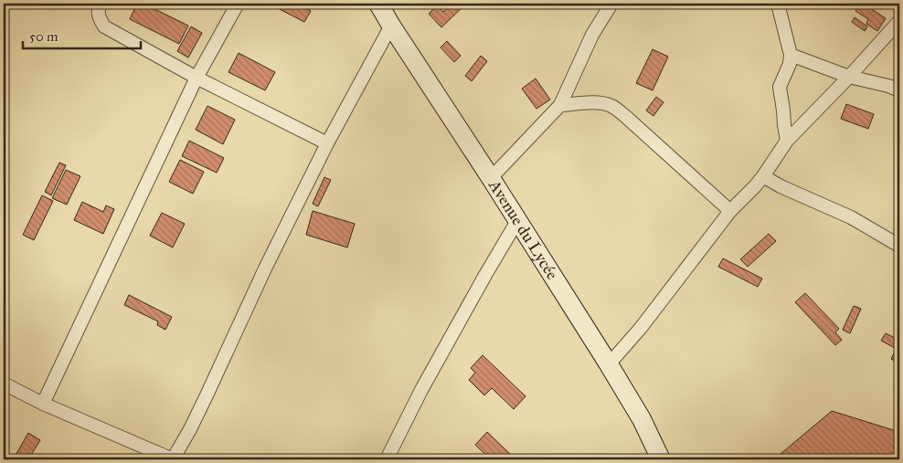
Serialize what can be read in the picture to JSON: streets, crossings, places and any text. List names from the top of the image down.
{
  "streets": {
    "main road": ["Avenue du Lycée"]
  },
  "scale_bar": "50 m"
}
